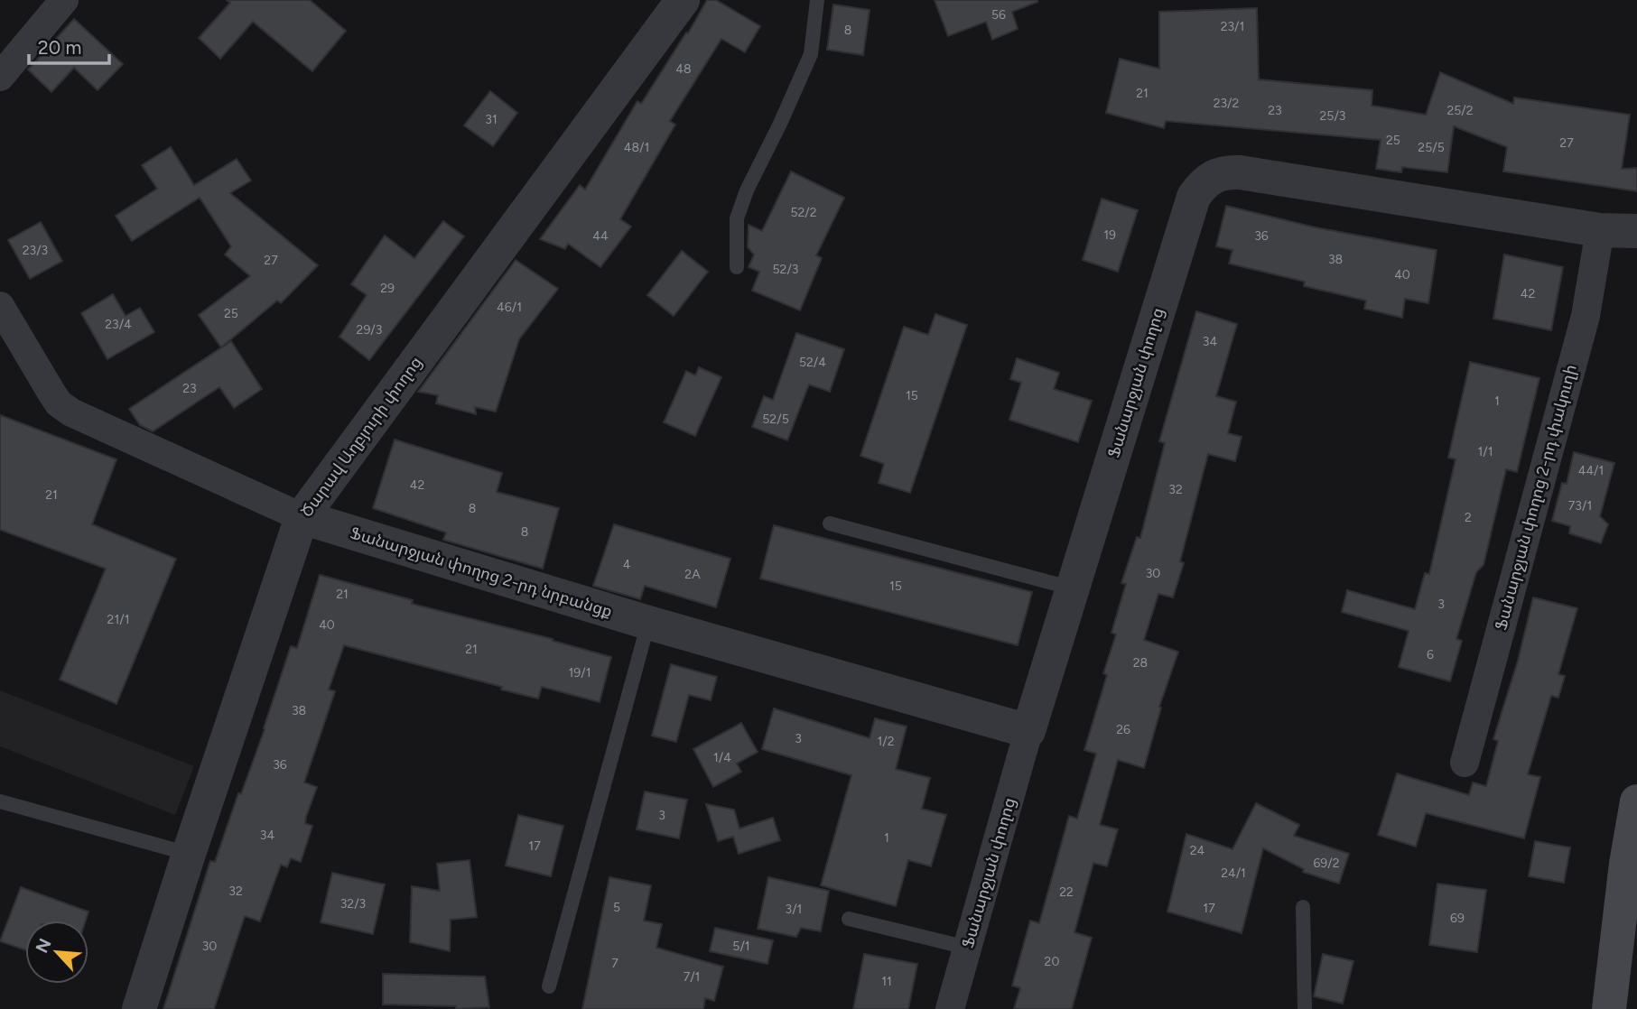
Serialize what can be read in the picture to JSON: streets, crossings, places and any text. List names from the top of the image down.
{
  "streets": {
    "street": [
      "Ֆանարջյան փողոց",
      "Ծարավ Աղբյուրի փողոց",
      "Ֆանարջյան փողոց 2-րդ փակուղի",
      "Ֆանարջյան փողոց 2-րդ նրբանցք"
    ]
  },
  "crossings": [
    ["Ֆանարջյան փողոց", "Ֆանարջյան փողոց 2-րդ փակուղի"],
    ["Ֆանարջյան փողոց", "Ֆանարջյան փողոց 2-րդ նրբանցք"],
    ["Ծարավ Աղբյուրի փողոց", "Ֆանարջյան փողոց 2-րդ նրբանցք"]
  ],
  "house_numbers": [
    "56",
    "23/1",
    "8",
    "48",
    "21",
    "23/2",
    "23",
    "25/2",
    "25/3",
    "31",
    "25",
    "27",
    "48/1",
    "25/5",
    "52/2",
    "19",
    "44",
    "36",
    "23/3",
    "38",
    "27",
    "52/3",
    "40",
    "29",
    "42",
    "46/1",
    "25",
    "23/4",
    "29/3",
    "34",
    "52/4",
    "23",
    "15",
    "1",
    "52/5",
    "1/1",
    "44/1",
    "42",
    "32",
    "21",
    "73/1",
    "8",
    "2",
    "8",
    "4",
    "30",
    "2A",
    "15",
    "21",
    "3",
    "21/1",
    "40",
    "21",
    "6",
    "28",
    "19/1",
    "38",
    "26",
    "3",
    "1/2",
    "1/4",
    "36",
    "3",
    "34",
    "1",
    "17",
    "24",
    "69/2",
    "24/1",
    "32",
    "22",
    "32/3",
    "5",
    "17",
    "3/1",
    "69",
    "30",
    "5/1",
    "20",
    "7",
    "7/1",
    "11"
  ],
  "scale_bar": "20 m",
  "north": "top left"
}
